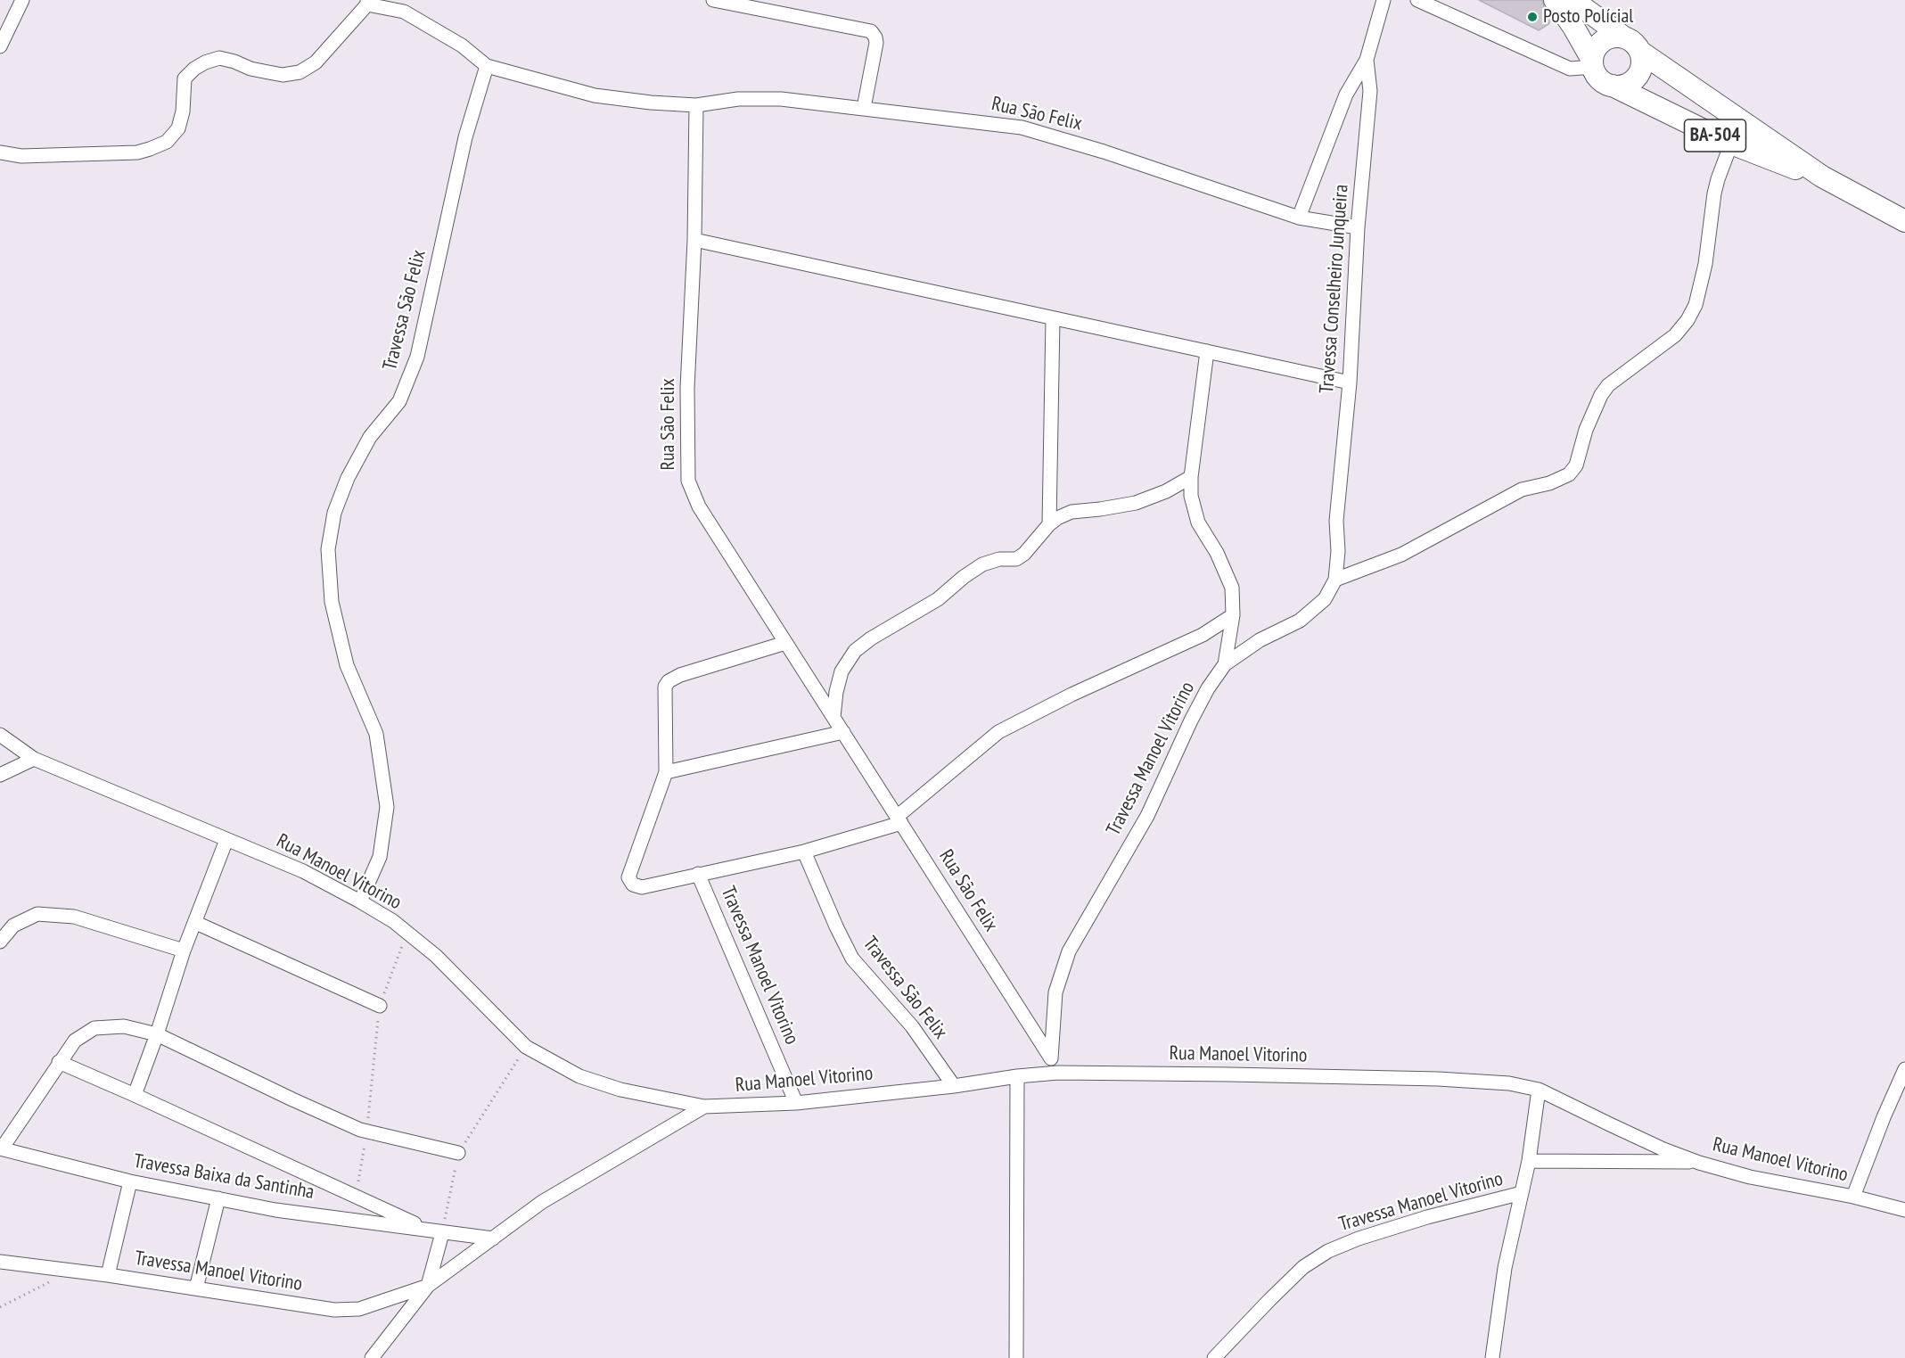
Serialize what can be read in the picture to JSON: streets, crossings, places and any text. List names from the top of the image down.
{
  "streets": {
    "main road": ["BA-504"],
    "street": [
      "Rua São Felix",
      "Travessa Conselheiro Junqueira",
      "Travessa São Felix",
      "Travessa Manoel Vitorino",
      "Rua Manoel Vitorino",
      "Travessa Baixa da Santinha"
    ]
  },
  "crossings": [
    ["Rua São Felix", "Travessa Conselheiro Junqueira"],
    ["Rua São Felix", "Travessa São Felix"],
    ["Rua São Felix", "Travessa Manoel Vitorino"],
    ["Rua São Felix", "Rua Manoel Vitorino"],
    ["Travessa Conselheiro Junqueira", "Travessa Manoel Vitorino"],
    ["Travessa São Felix", "Rua Manoel Vitorino"],
    ["Travessa Manoel Vitorino", "Rua Manoel Vitorino"]
  ],
  "places": ["Posto Polícial"]
}
